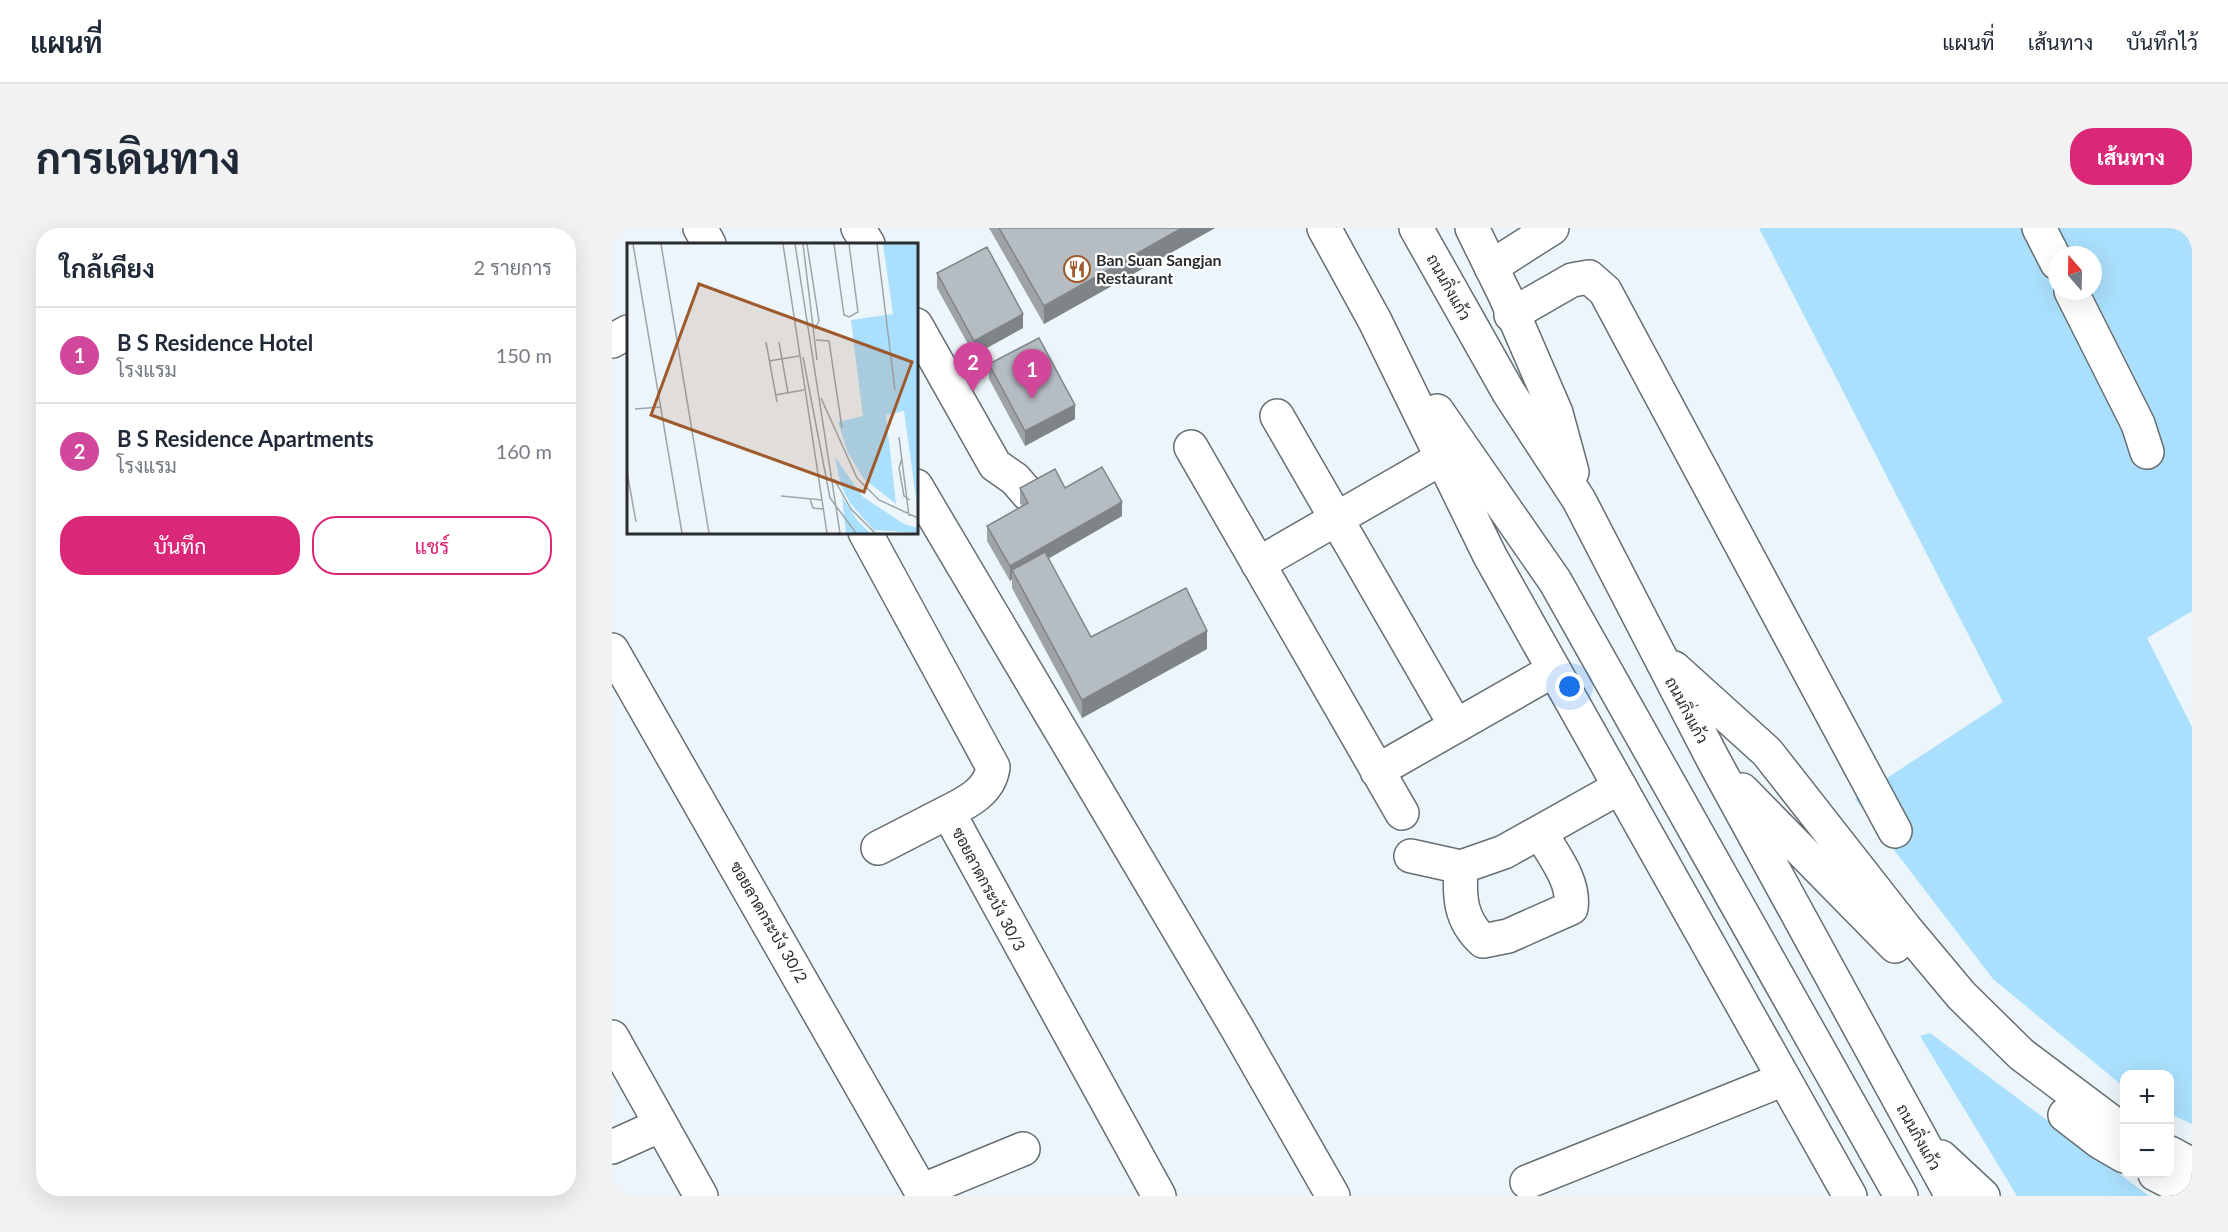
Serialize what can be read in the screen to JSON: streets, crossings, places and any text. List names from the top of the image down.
{
  "streets": {
    "main road": ["ถนนกิ่งแก้ว", "ซอยลาดกระบัง 30/3", "ซอยลาดกระบัง 30/2"]
  },
  "places": {
    "restaurant": ["Ban Suan Sangjan Restaurant"]
  },
  "north": "top",
  "page": {
    "header": "แผนที่",
    "nav": ["แผนที่", "เส้นทาง", "บันทึกไว้"],
    "buttons": [
      "เส้นทาง",
      ["บันทึก", "แชร์"]
    ],
    "title": "การเดินทาง",
    "heading": ["ใกล้เคียง", "2 รายการ"],
    "list": [
      {
        "mark": "1",
        "name": "B S Residence Hotel",
        "note": "โรงแรม",
        "value": "150 m"
      },
      {
        "mark": "2",
        "name": "B S Residence Apartments",
        "note": "โรงแรม",
        "value": "160 m"
      }
    ],
    "pins": ["2", "1"],
    "map_buttons": ["+", "−"]
  }
}
